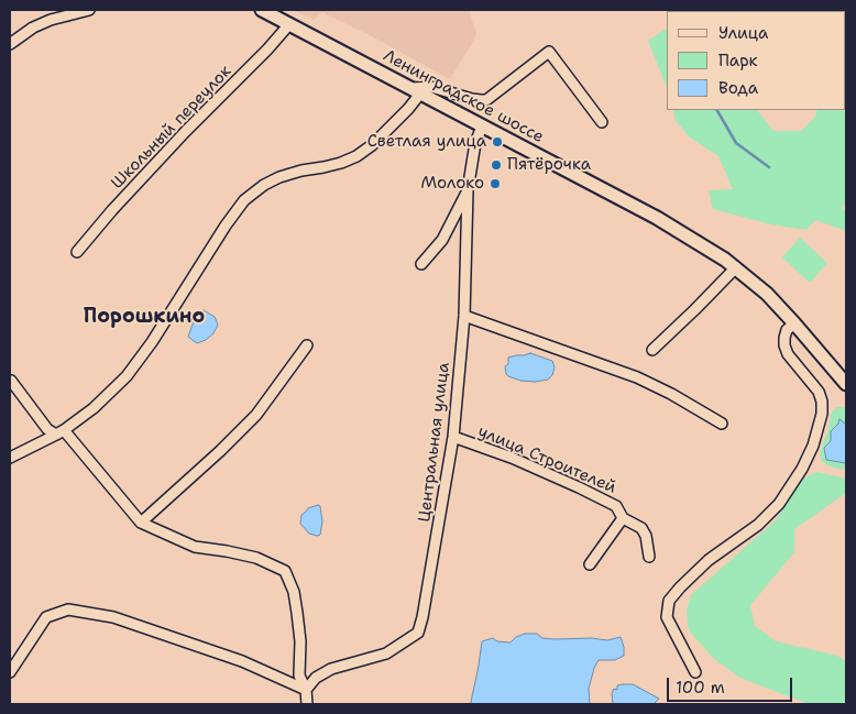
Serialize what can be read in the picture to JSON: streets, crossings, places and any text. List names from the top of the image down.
{
  "streets": {
    "main road": ["Ленинградское шоссе"],
    "street": ["Школьный переулок", "Центральная улица", "улица Строителей"]
  },
  "crossings": [
    ["Ленинградское шоссе", "Школьный переулок"],
    ["Ленинградское шоссе", "Центральная улица"],
    ["Центральная улица", "улица Строителей"]
  ],
  "districts": ["Порошкино"],
  "places": ["Светлая улица", "Пятёрочка", "Молоко"],
  "legend": ["Улица", "Парк", "Вода"],
  "scale_bar": "100 m"
}
